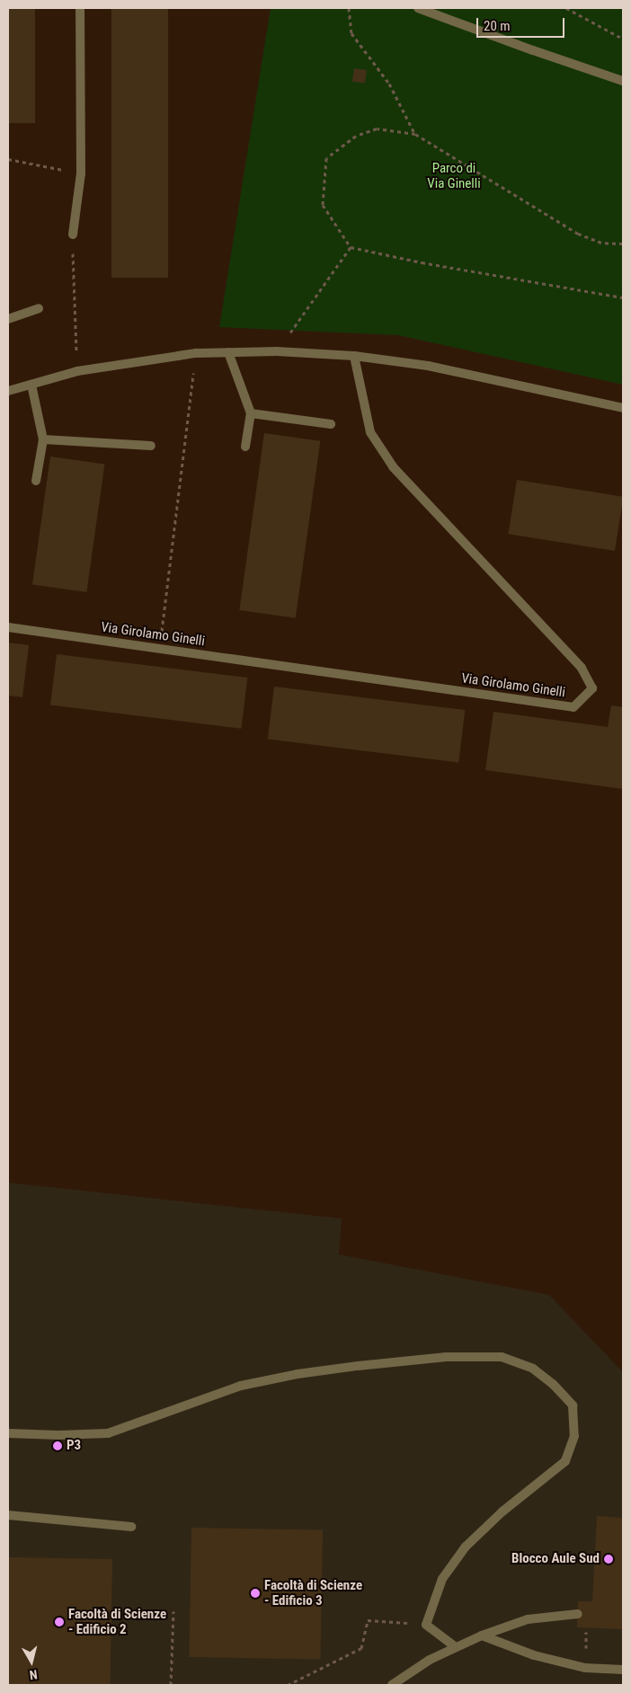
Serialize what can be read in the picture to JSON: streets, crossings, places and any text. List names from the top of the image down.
{
  "streets": {
    "street": ["Via Girolamo Ginelli"]
  },
  "parks": ["Parco di Via Ginelli"],
  "places": [
    "P3",
    "Blocco Aule Sud",
    "Facoltà di Scienze - Edificio 3",
    "Facoltà di Scienze - Edificio 2"
  ],
  "scale_bar": "20 m",
  "north": "bottom"
}
